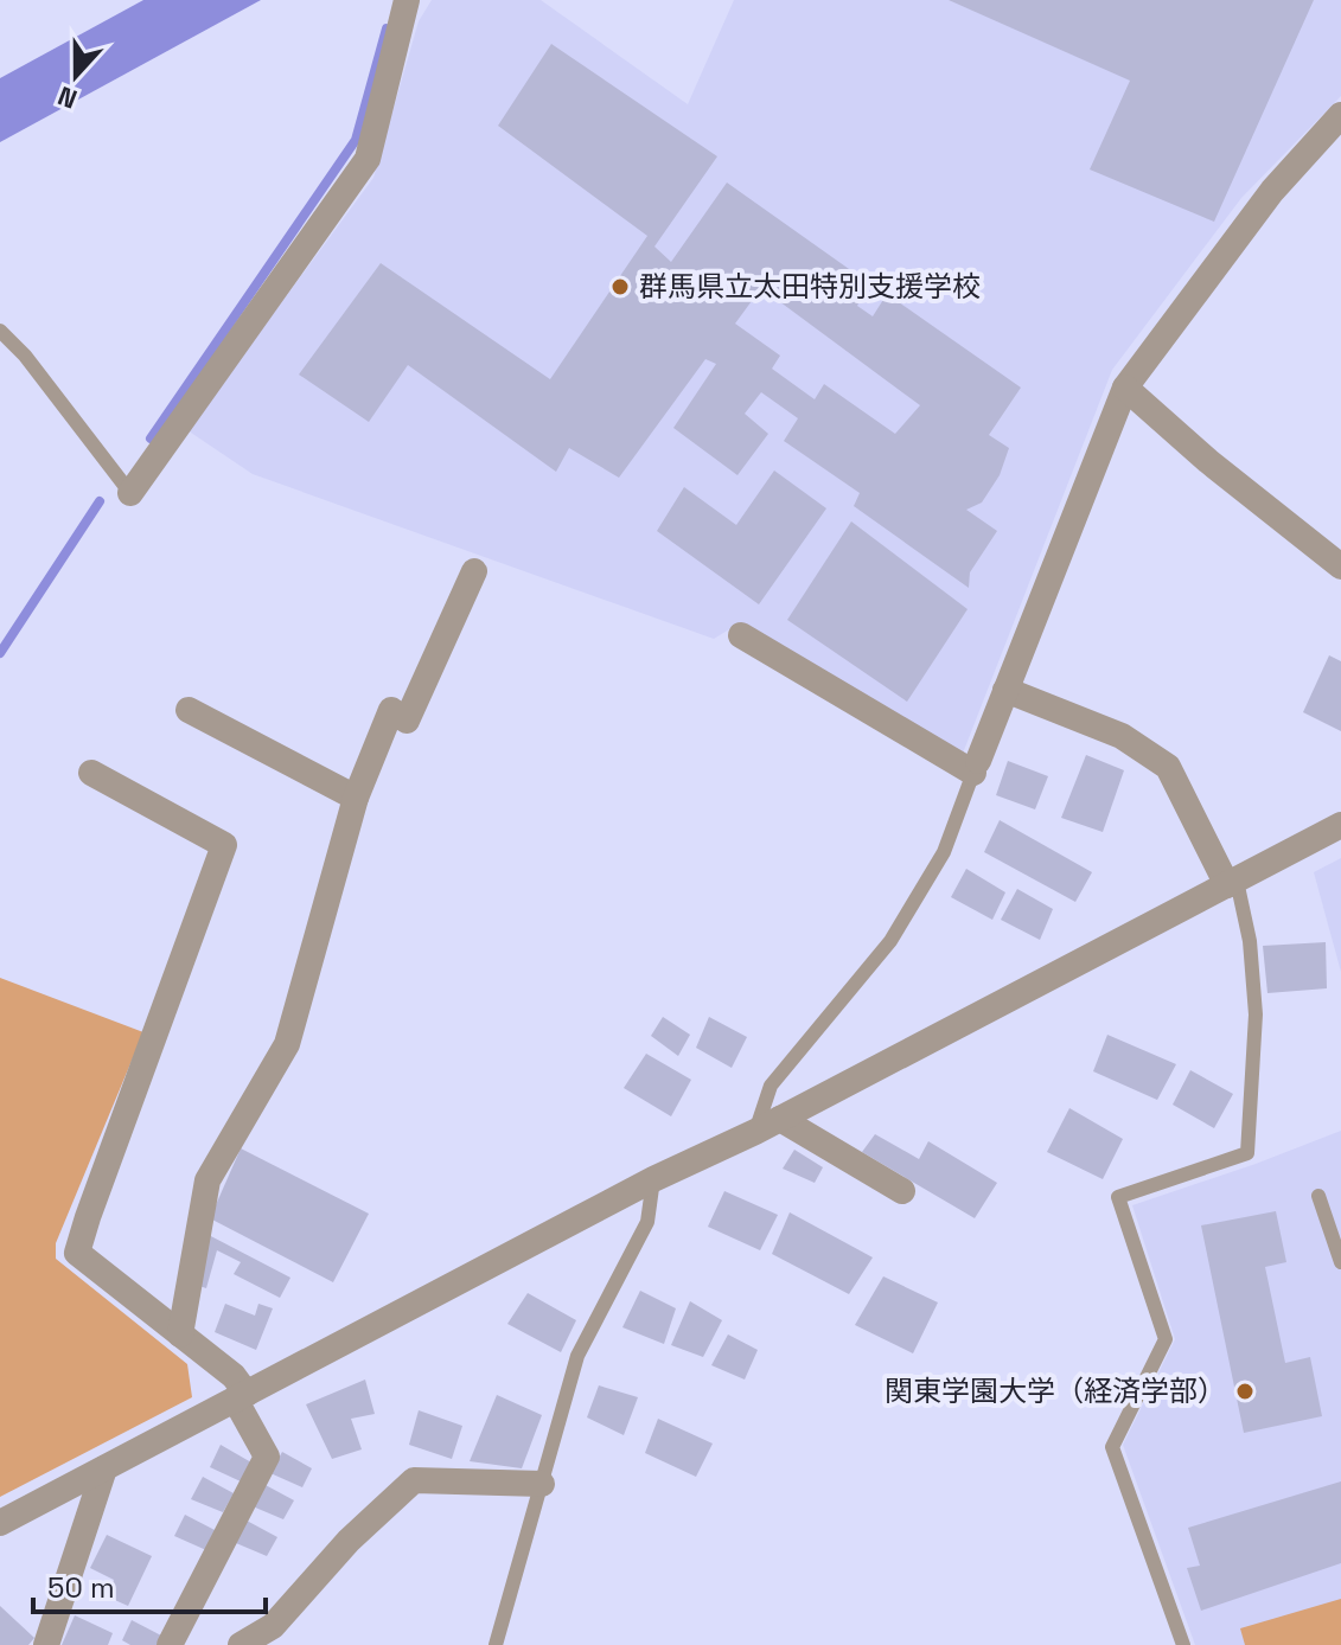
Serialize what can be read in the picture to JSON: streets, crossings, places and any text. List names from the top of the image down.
{
  "places": ["群馬県立太田特別支援学校", "関東学園大学（経済学部）"],
  "scale_bar": "50 m",
  "north": "bottom"
}
